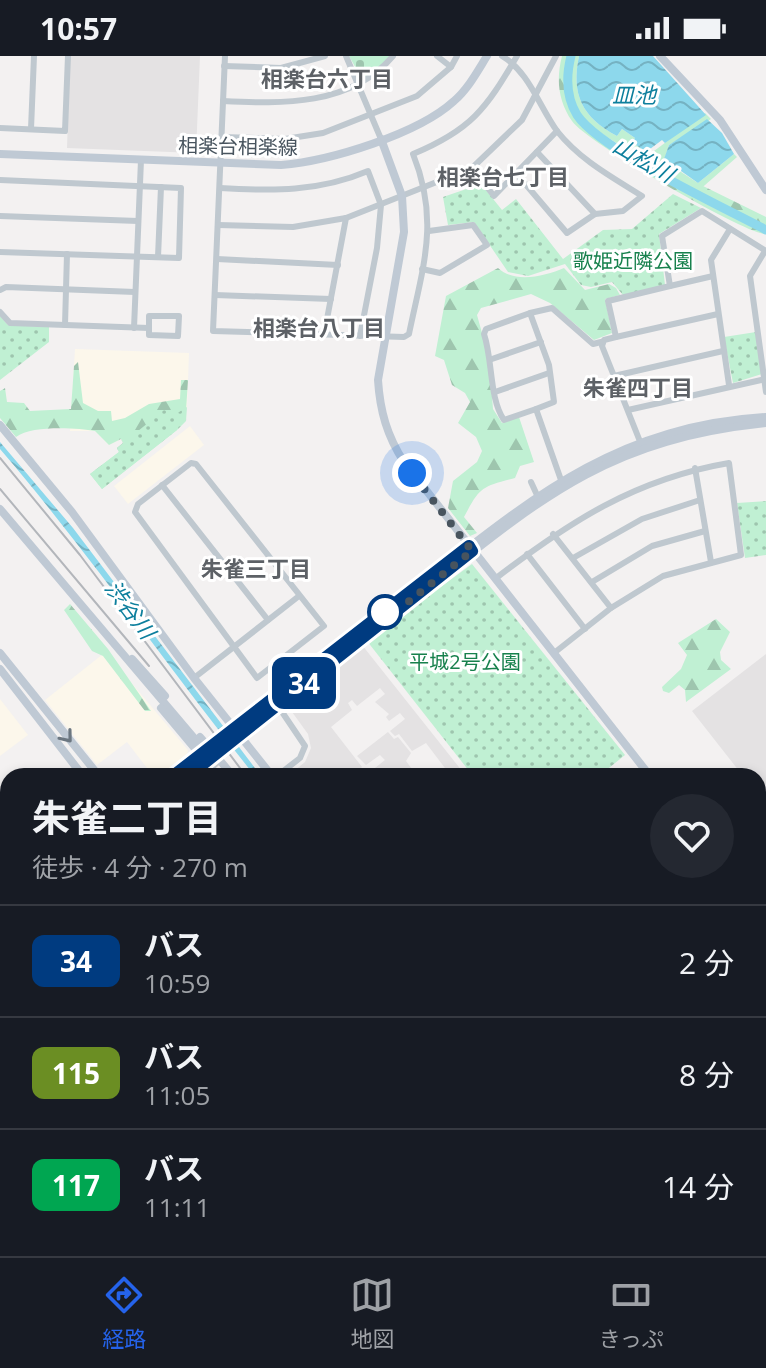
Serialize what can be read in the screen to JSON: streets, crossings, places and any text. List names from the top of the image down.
{
  "streets": {
    "street": ["相楽台相楽線"]
  },
  "districts": [
    "相楽台六丁目",
    "相楽台七丁目",
    "相楽台八丁目",
    "朱雀四丁目",
    "朱雀三丁目"
  ],
  "water": ["皿池", "山松川", "渋谷川"],
  "parks": ["歌姫近隣公園", "平城2号公園"],
  "lines": ["bus line 34"],
  "page": {
    "status": "10:57",
    "on_map": "34",
    "heading": ["朱雀二丁目", "徒歩 · 4 分 · 270 m"],
    "list": [
      {
        "mark": "34",
        "name": "バス",
        "note": "10:59",
        "value": "2 分"
      },
      {
        "mark": "115",
        "name": "バス",
        "note": "11:05",
        "value": "8 分"
      },
      {
        "mark": "117",
        "name": "バス",
        "note": "11:11",
        "value": "14 分"
      }
    ],
    "tabs": ["経路", "地図", "きっぷ"]
  }
}
